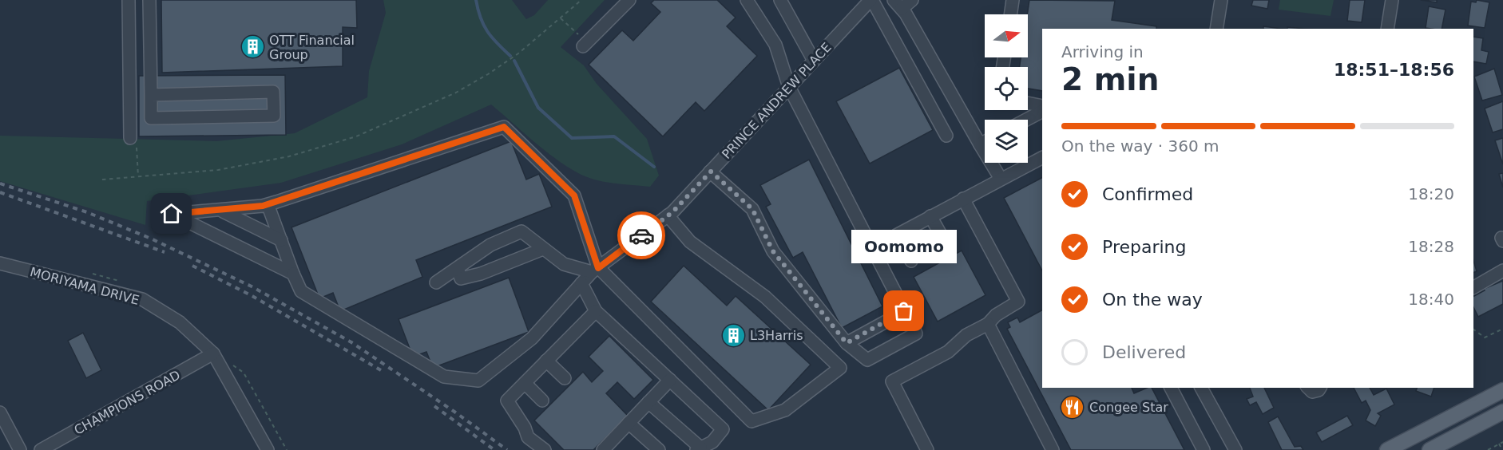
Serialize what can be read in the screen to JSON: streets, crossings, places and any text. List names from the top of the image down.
{
  "streets": {
    "street": ["PRINCE ANDREW PLACE", "MORIYAMA DRIVE", "CHAMPIONS ROAD"]
  },
  "crossings": [
    ["MORIYAMA DRIVE", "CHAMPIONS ROAD"]
  ],
  "places": {
    "building": ["OTT Financial Group", "L3Harris"],
    "other": ["Oomomo"],
    "restaurant": ["Congee Star"]
  },
  "north": "right",
  "page": {
    "heading": ["2 min", "Arriving in", "18:51–18:56"],
    "bar": "On the way · 360 m",
    "list": [
      ["Confirmed", "18:20"],
      ["Preparing", "18:28"],
      ["On the way", "18:40"],
      "Delivered"
    ],
    "bubble": "Oomomo"
  }
}
